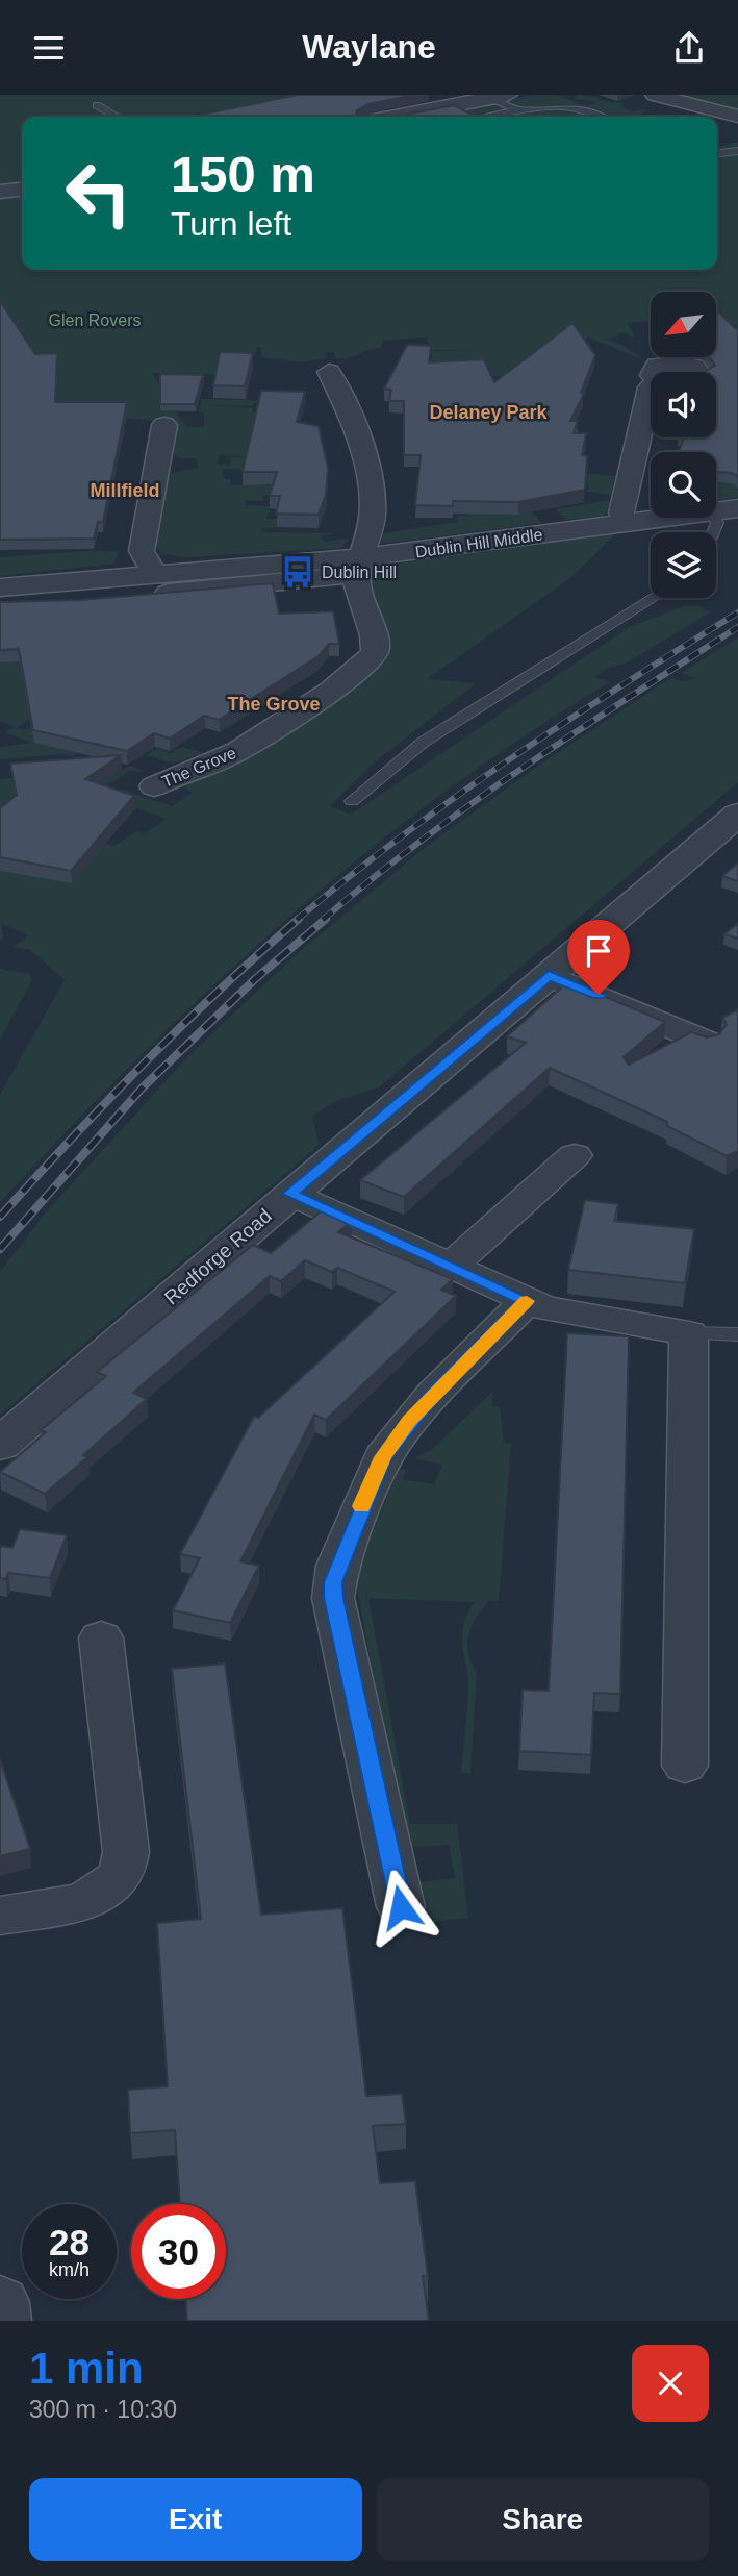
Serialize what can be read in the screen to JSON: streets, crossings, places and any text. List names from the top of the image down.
{
  "streets": {
    "street": ["Dublin Hill Middle", "The Grove", "Redforge Road"]
  },
  "crossings": [
    ["Dublin Hill Middle", "The Grove"]
  ],
  "districts": ["Delaney Park", "Millfield", "The Grove"],
  "parks": ["Glen Rovers"],
  "places": {
    "bus stop": ["Dublin Hill"]
  },
  "north": "bottom left",
  "page": {
    "header": "Waylane",
    "turn": ["150 m", "Turn left"],
    "speed": "28 km/h",
    "limit": "30",
    "heading": ["1 min", "300 m · 10:30"],
    "buttons": ["Exit", "Share"]
  }
}
